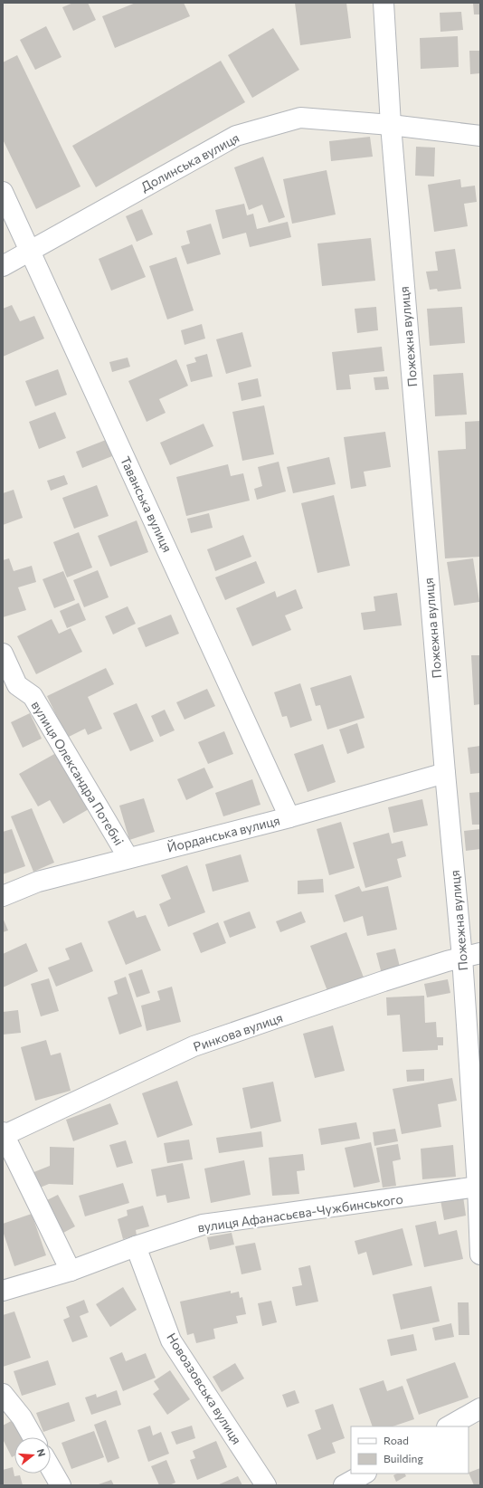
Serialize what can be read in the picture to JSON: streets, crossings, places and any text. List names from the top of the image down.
{
  "streets": {
    "street": [
      "Долинська вулиця",
      "Пожежна вулиця",
      "Таванська вулиця",
      "вулиця Олександра Потебні",
      "Йорданська вулиця",
      "Ринкова вулиця",
      "вулиця Афанасьєва-Чужбинського",
      "Новоазовська вулиця"
    ]
  },
  "crossings": [
    ["Долинська вулиця", "Пожежна вулиця"],
    ["Долинська вулиця", "Таванська вулиця"],
    ["Пожежна вулиця", "Йорданська вулиця"],
    ["Пожежна вулиця", "Ринкова вулиця"],
    ["Пожежна вулиця", "вулиця Афанасьєва-Чужбинського"],
    ["Таванська вулиця", "Йорданська вулиця"],
    ["вулиця Олександра Потебні", "Йорданська вулиця"],
    ["вулиця Афанасьєва-Чужбинського", "Новоазовська вулиця"]
  ],
  "legend": ["Road", "Building"],
  "north": "right"
}
